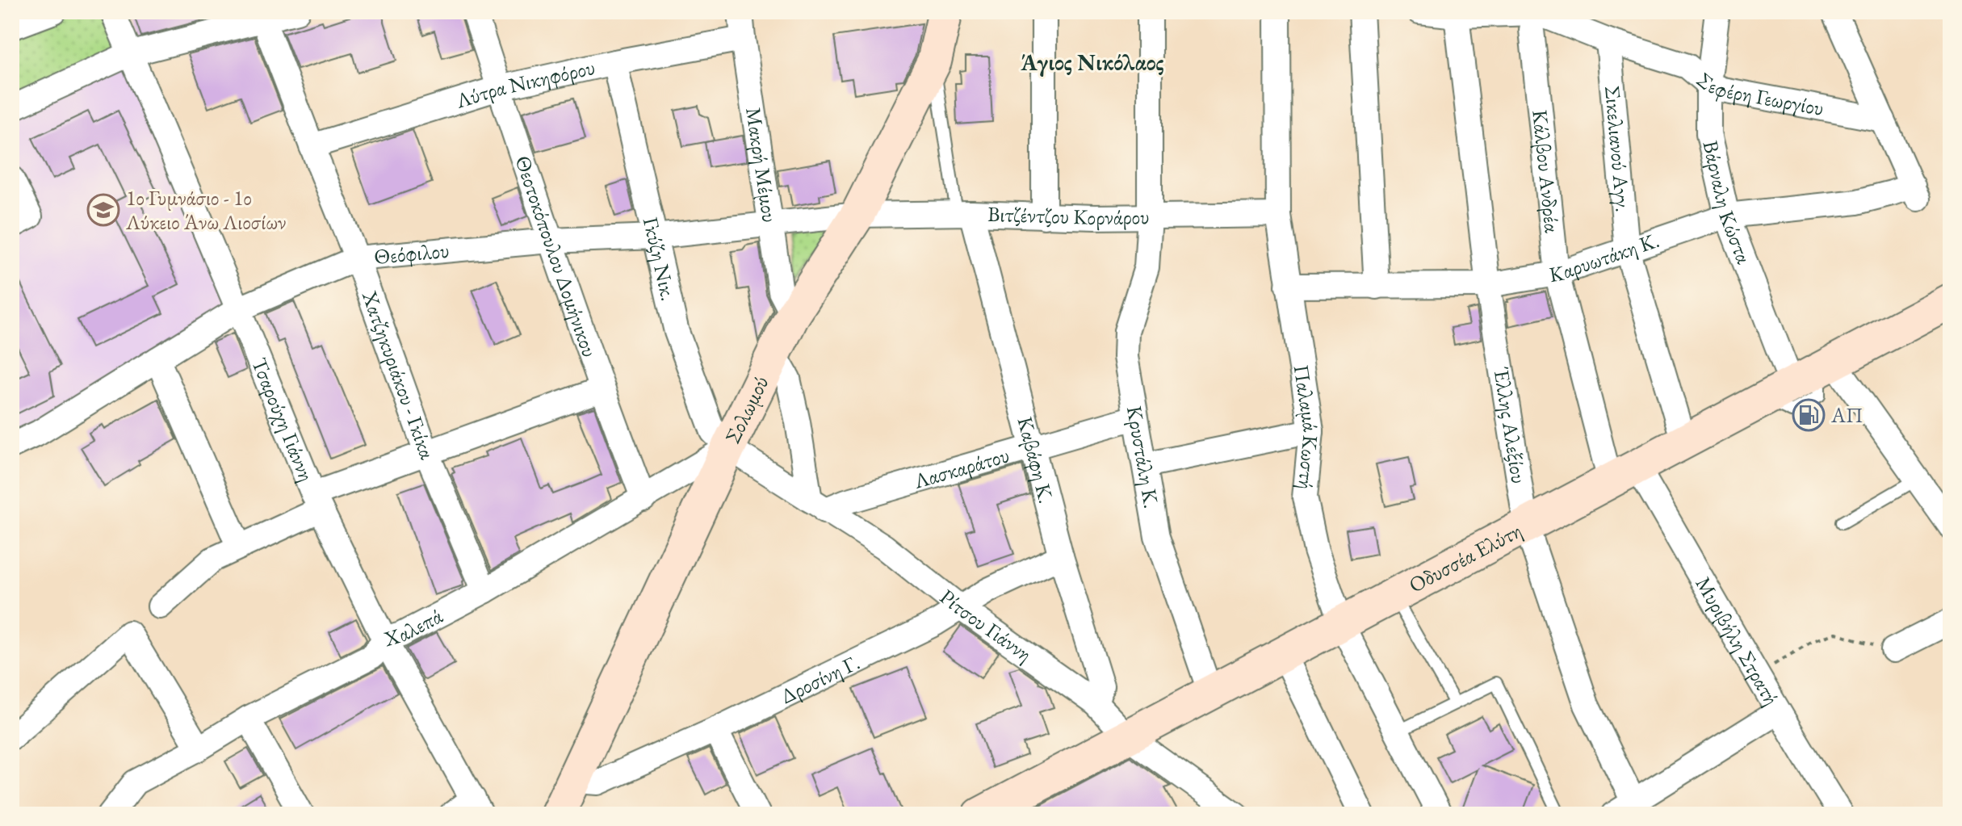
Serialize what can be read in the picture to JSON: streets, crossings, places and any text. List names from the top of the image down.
{
  "streets": {
    "street": [
      "Λύτρα Νικηφόρου",
      "Σεφέρη Γεωργίου",
      "Σικελιανού Αγγ.",
      "Μακρή Μέμου",
      "Κάλβου Ανδρέα",
      "Βάρναλη Κώστα",
      "Βιτζέντζου Κορνάρου",
      "Θεόφιλου",
      "Θεοτοκόπουλου Δομήνικου",
      "Καρυωτάκη Κ.",
      "Γκύζη Νικ.",
      "Χατζηκυριάκου - Γκίκα",
      "Σολωμού",
      "Τσαρούχη Γιάννη",
      "Έλλης Αλεξίου",
      "Παλαμά Κωστή",
      "Κρυστάλη Κ.",
      "Καβάφη Κ.",
      "Λασκαράτου",
      "Οδυσσέα Ελύτη",
      "Ρίτσου Γιάννη",
      "Χαλεπά",
      "Μυριβήλη Στρατή",
      "Δροσίνη Γ."
    ]
  },
  "crossings": [
    ["Λύτρα Νικηφόρου", "Μακρή Μέμου"],
    ["Λύτρα Νικηφόρου", "Θεοτοκόπουλου Δομήνικου"],
    ["Λύτρα Νικηφόρου", "Γκύζη Νικ."],
    ["Λύτρα Νικηφόρου", "Χατζηκυριάκου - Γκίκα"],
    ["Σεφέρη Γεωργίου", "Σικελιανού Αγγ."],
    ["Σεφέρη Γεωργίου", "Κάλβου Ανδρέα"],
    ["Σεφέρη Γεωργίου", "Βάρναλη Κώστα"],
    ["Σεφέρη Γεωργίου", "Καρυωτάκη Κ."],
    ["Σεφέρη Γεωργίου", "Έλλης Αλεξίου"],
    ["Σικελιανού Αγγ.", "Καρυωτάκη Κ."],
    ["Σικελιανού Αγγ.", "Οδυσσέα Ελύτη"],
    ["Μακρή Μέμου", "Θεόφιλου"],
    ["Μακρή Μέμου", "Σολωμού"],
    ["Κάλβου Ανδρέα", "Καρυωτάκη Κ."],
    ["Κάλβου Ανδρέα", "Οδυσσέα Ελύτη"],
    ["Κάλβου Ανδρέα", "Μυριβήλη Στρατή"],
    ["Βάρναλη Κώστα", "Καρυωτάκη Κ."],
    ["Βάρναλη Κώστα", "Οδυσσέα Ελύτη"],
    ["Βιτζέντζου Κορνάρου", "Θεόφιλου"],
    ["Βιτζέντζου Κορνάρου", "Σολωμού"],
    ["Βιτζέντζου Κορνάρου", "Παλαμά Κωστή"],
    ["Βιτζέντζου Κορνάρου", "Κρυστάλη Κ."],
    ["Βιτζέντζου Κορνάρου", "Καβάφη Κ."],
    ["Θεόφιλου", "Θεοτοκόπουλου Δομήνικου"],
    ["Θεόφιλου", "Γκύζη Νικ."],
    ["Θεόφιλου", "Χατζηκυριάκου - Γκίκα"],
    ["Θεόφιλου", "Σολωμού"],
    ["Θεόφιλου", "Τσαρούχη Γιάννη"],
    ["Θεοτοκόπουλου Δομήνικου", "Χαλεπά"],
    ["Καρυωτάκη Κ.", "Έλλης Αλεξίου"],
    ["Καρυωτάκη Κ.", "Παλαμά Κωστή"],
    ["Γκύζη Νικ.", "Σολωμού"],
    ["Γκύζη Νικ.", "Ρίτσου Γιάννη"],
    ["Γκύζη Νικ.", "Χαλεπά"],
    ["Χατζηκυριάκου - Γκίκα", "Χαλεπά"],
    ["Σολωμού", "Ρίτσου Γιάννη"],
    ["Σολωμού", "Χαλεπά"],
    ["Σολωμού", "Δροσίνη Γ."],
    ["Τσαρούχη Γιάννη", "Χαλεπά"],
    ["Έλλης Αλεξίου", "Οδυσσέα Ελύτη"],
    ["Παλαμά Κωστή", "Οδυσσέα Ελύτη"],
    ["Κρυστάλη Κ.", "Λασκαράτου"],
    ["Κρυστάλη Κ.", "Οδυσσέα Ελύτη"],
    ["Καβάφη Κ.", "Λασκαράτου"],
    ["Καβάφη Κ.", "Ρίτσου Γιάννη"],
    ["Καβάφη Κ.", "Δροσίνη Γ."],
    ["Λασκαράτου", "Ρίτσου Γιάννη"],
    ["Οδυσσέα Ελύτη", "Ρίτσου Γιάννη"],
    ["Οδυσσέα Ελύτη", "Μυριβήλη Στρατή"],
    ["Ρίτσου Γιάννη", "Χαλεπά"],
    ["Ρίτσου Γιάννη", "Δροσίνη Γ."]
  ],
  "districts": ["Άγιος Νικόλαος"],
  "places": {
    "school or university": ["1ο Γυμνάσιο - 1ο Λύκειο Άνω Λιοσίων"],
    "fuel station": ["ΑΠ"]
  }
}
